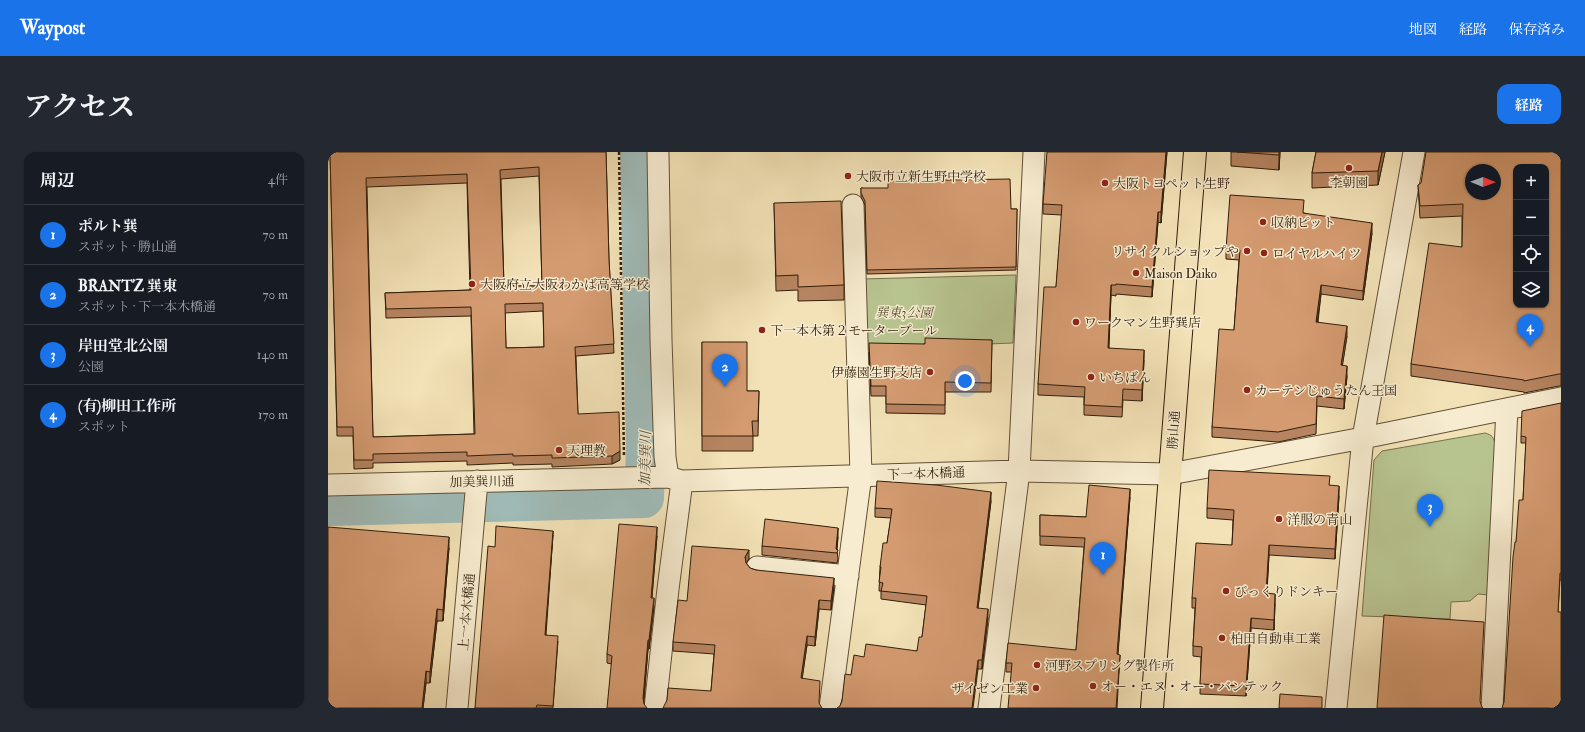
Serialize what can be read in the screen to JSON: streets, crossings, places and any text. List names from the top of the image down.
{
  "streets": {
    "main road": ["勝山通"],
    "street": ["下一本木橋通", "加美巽川通", "上一本木橋通"]
  },
  "crossings": [
    ["勝山通", "下一本木橋通"],
    ["下一本木橋通", "加美巽川通"],
    ["加美巽川通", "上一本木橋通"]
  ],
  "water": ["加美巽川"],
  "parks": ["巽東3公園"],
  "places": [
    "李朝園",
    "大阪市立新生野中学校",
    "大阪トヨペット生野",
    "収納ピット",
    "リサイクルショップや",
    "ロイヤルハイツ",
    "Maison Daiko",
    "大阪府立大阪わかば高等学校",
    "ワークマン生野巽店",
    "下一本木第２モータープール",
    "伊藤園生野支店",
    "いちばん",
    "カーテンじゅうたん王国",
    "天理教",
    "洋服の青山",
    "びっくりドンキー",
    "柏田自動車工業",
    "河野スプリング製作所",
    "オー・エヌ・オー・バンテック",
    "ザイゼン工業"
  ],
  "north": "right",
  "page": {
    "header": "Waypost",
    "nav": ["地図", "経路", "保存済み"],
    "title": "アクセス",
    "buttons": "経路",
    "heading": ["周辺", "4件"],
    "map_buttons": ["+", "−"],
    "list": [
      {
        "mark": "1",
        "name": "ポルト巽",
        "note": "スポット · 勝山通",
        "value": "70 m"
      },
      {
        "mark": "2",
        "name": "BRANTZ 巽東",
        "note": "スポット · 下一本木橋通",
        "value": "70 m"
      },
      {
        "mark": "3",
        "name": "岸田堂北公園",
        "note": "公園",
        "value": "140 m"
      },
      {
        "mark": "4",
        "name": "(有)柳田工作所",
        "note": "スポット",
        "value": "170 m"
      }
    ],
    "pins": [
      "4",
      "2",
      "3",
      "1"
    ]
  }
}
